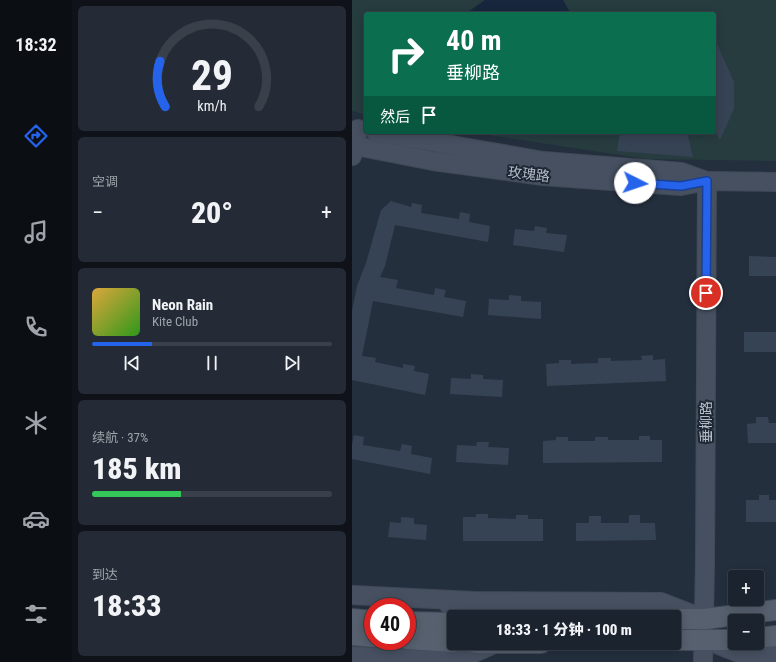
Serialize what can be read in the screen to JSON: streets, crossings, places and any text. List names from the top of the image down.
{
  "streets": {
    "street": ["玫瑰路", "垂柳路"]
  },
  "crossings": [
    ["玫瑰路", "垂柳路"]
  ],
  "page": {
    "tabs": "18:32",
    "turn": ["40 m", "垂柳路"],
    "then": "然后",
    "tile": [
      "空调",
      ["续航 · 37%", "185 km"],
      ["到达", "18:33"]
    ],
    "heat": ["−", "20°", "+"],
    "song": ["Neon Rain", "Kite Club"],
    "map_buttons": ["+", "−"],
    "limit": "40",
    "trip": "18:33 · 1 分钟 · 100 m",
    "gauge": ["29", "km/h"]
  }
}
